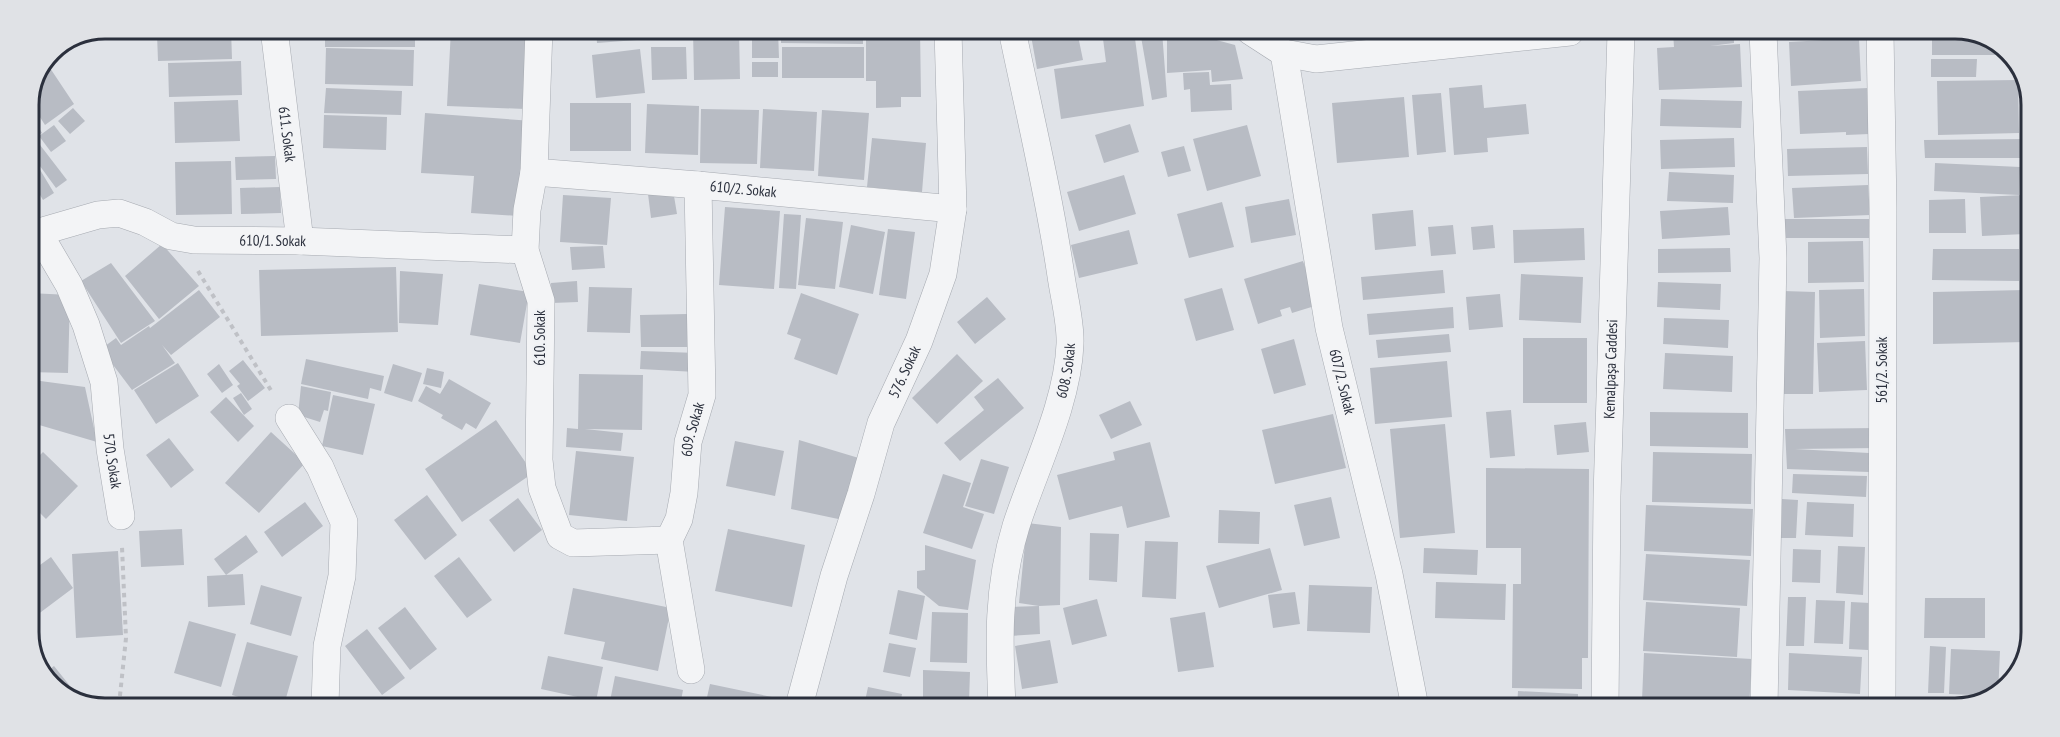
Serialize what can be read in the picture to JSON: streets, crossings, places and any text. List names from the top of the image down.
{
  "streets": {
    "street": [
      "611. Sokak",
      "610/2. Sokak",
      "610/1. Sokak",
      "610. Sokak",
      "608. Sokak",
      "Kemalpaşa Caddesi",
      "561/2. Sokak",
      "576. Sokak",
      "607/2. Sokak",
      "609. Sokak",
      "570. Sokak"
    ]
  },
  "crossings": [
    ["611. Sokak", "610/1. Sokak"],
    ["610/2. Sokak", "610. Sokak"],
    ["610/2. Sokak", "576. Sokak"],
    ["610/2. Sokak", "609. Sokak"],
    ["610/1. Sokak", "610. Sokak"],
    ["610. Sokak", "609. Sokak"]
  ]
}
